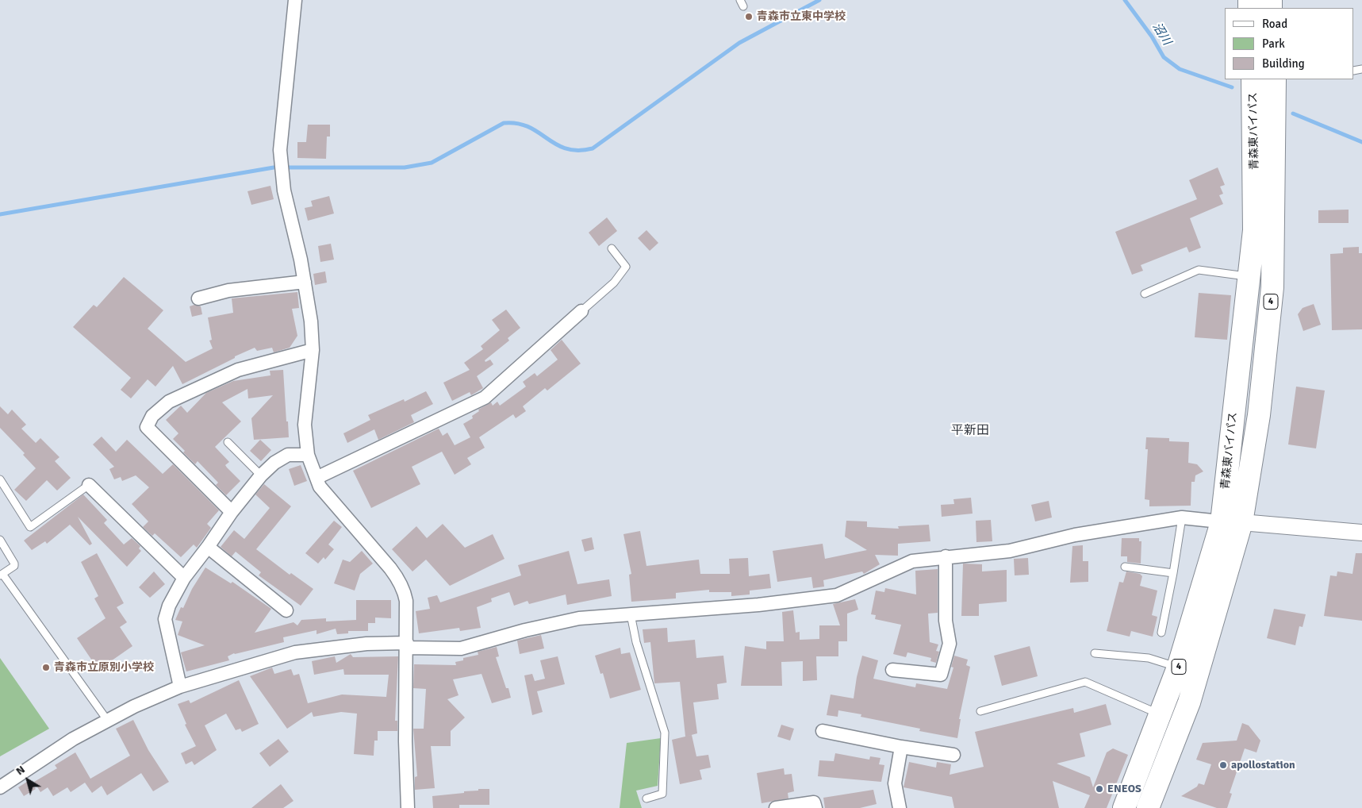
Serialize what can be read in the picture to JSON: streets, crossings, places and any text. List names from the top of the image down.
{
  "streets": {
    "highway": ["青森東バイパス", "4"]
  },
  "districts": ["平新田"],
  "water": ["沼川"],
  "places": [
    "青森市立東中学校",
    "青森市立原別小学校",
    "apollostation",
    "ENEOS"
  ],
  "legend": ["Road", "Park", "Building"],
  "north": "top left"
}
